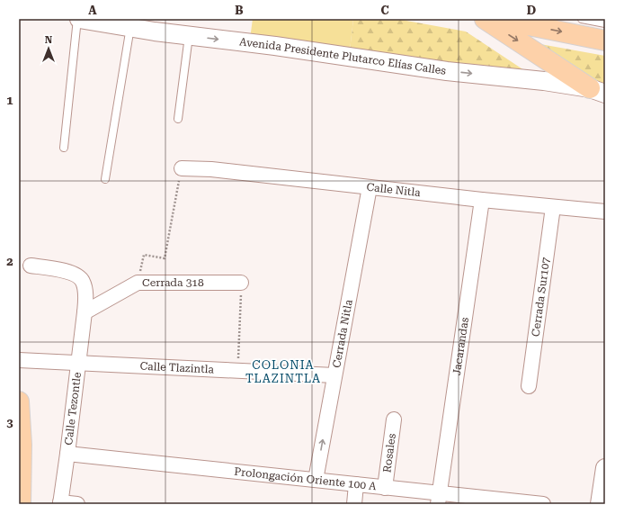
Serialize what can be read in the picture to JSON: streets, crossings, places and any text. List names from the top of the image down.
{
  "streets": {
    "street": [
      "Avenida Presidente Plutarco Elías Calles",
      "Calle Nitla",
      "Cerrada 318",
      "Cerrada Sur107",
      "Cerrada Nitla",
      "Jacarandas",
      "Calle Tlazintla",
      "Calle Tezontle",
      "Rosales",
      "Prolongación Oriente 100 A"
    ]
  },
  "crossings": [
    ["Calle Nitla", "Cerrada 318"],
    ["Calle Nitla", "Cerrada Sur107"],
    ["Calle Nitla", "Cerrada Nitla"],
    ["Calle Nitla", "Jacarandas"],
    ["Cerrada Nitla", "Calle Tlazintla"],
    ["Cerrada Nitla", "Prolongación Oriente 100 A"],
    ["Jacarandas", "Prolongación Oriente 100 A"],
    ["Calle Tlazintla", "Calle Tezontle"],
    ["Calle Tezontle", "Prolongación Oriente 100 A"],
    ["Rosales", "Prolongación Oriente 100 A"]
  ],
  "one_way": ["Avenida Presidente Plutarco Elías Calles", "Cerrada Nitla"],
  "districts": ["COLONIA TLAZINTLA"],
  "north": "top",
  "grid": {
    "columns": [
      "A",
      "B",
      "C",
      "D"
    ],
    "rows": ["1", "2", "3"]
  }
}
